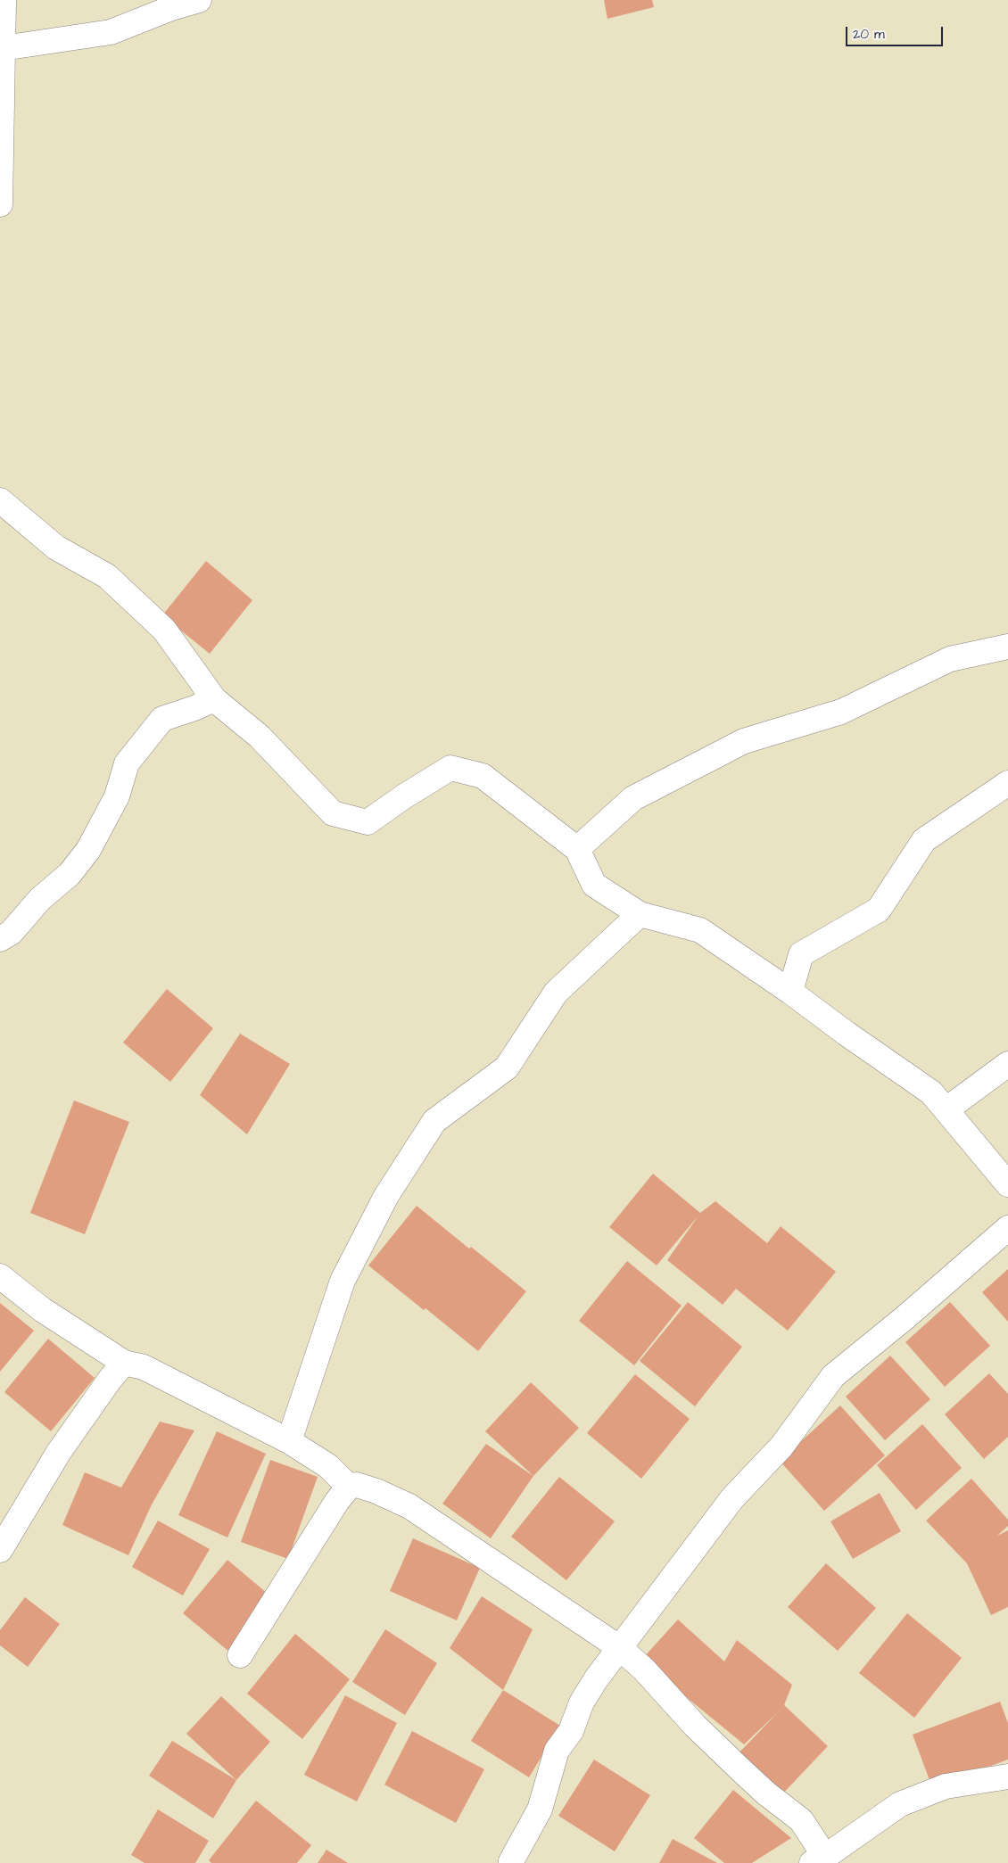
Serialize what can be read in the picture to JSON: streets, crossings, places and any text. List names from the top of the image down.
{
  "scale_bar": "20 m"
}
